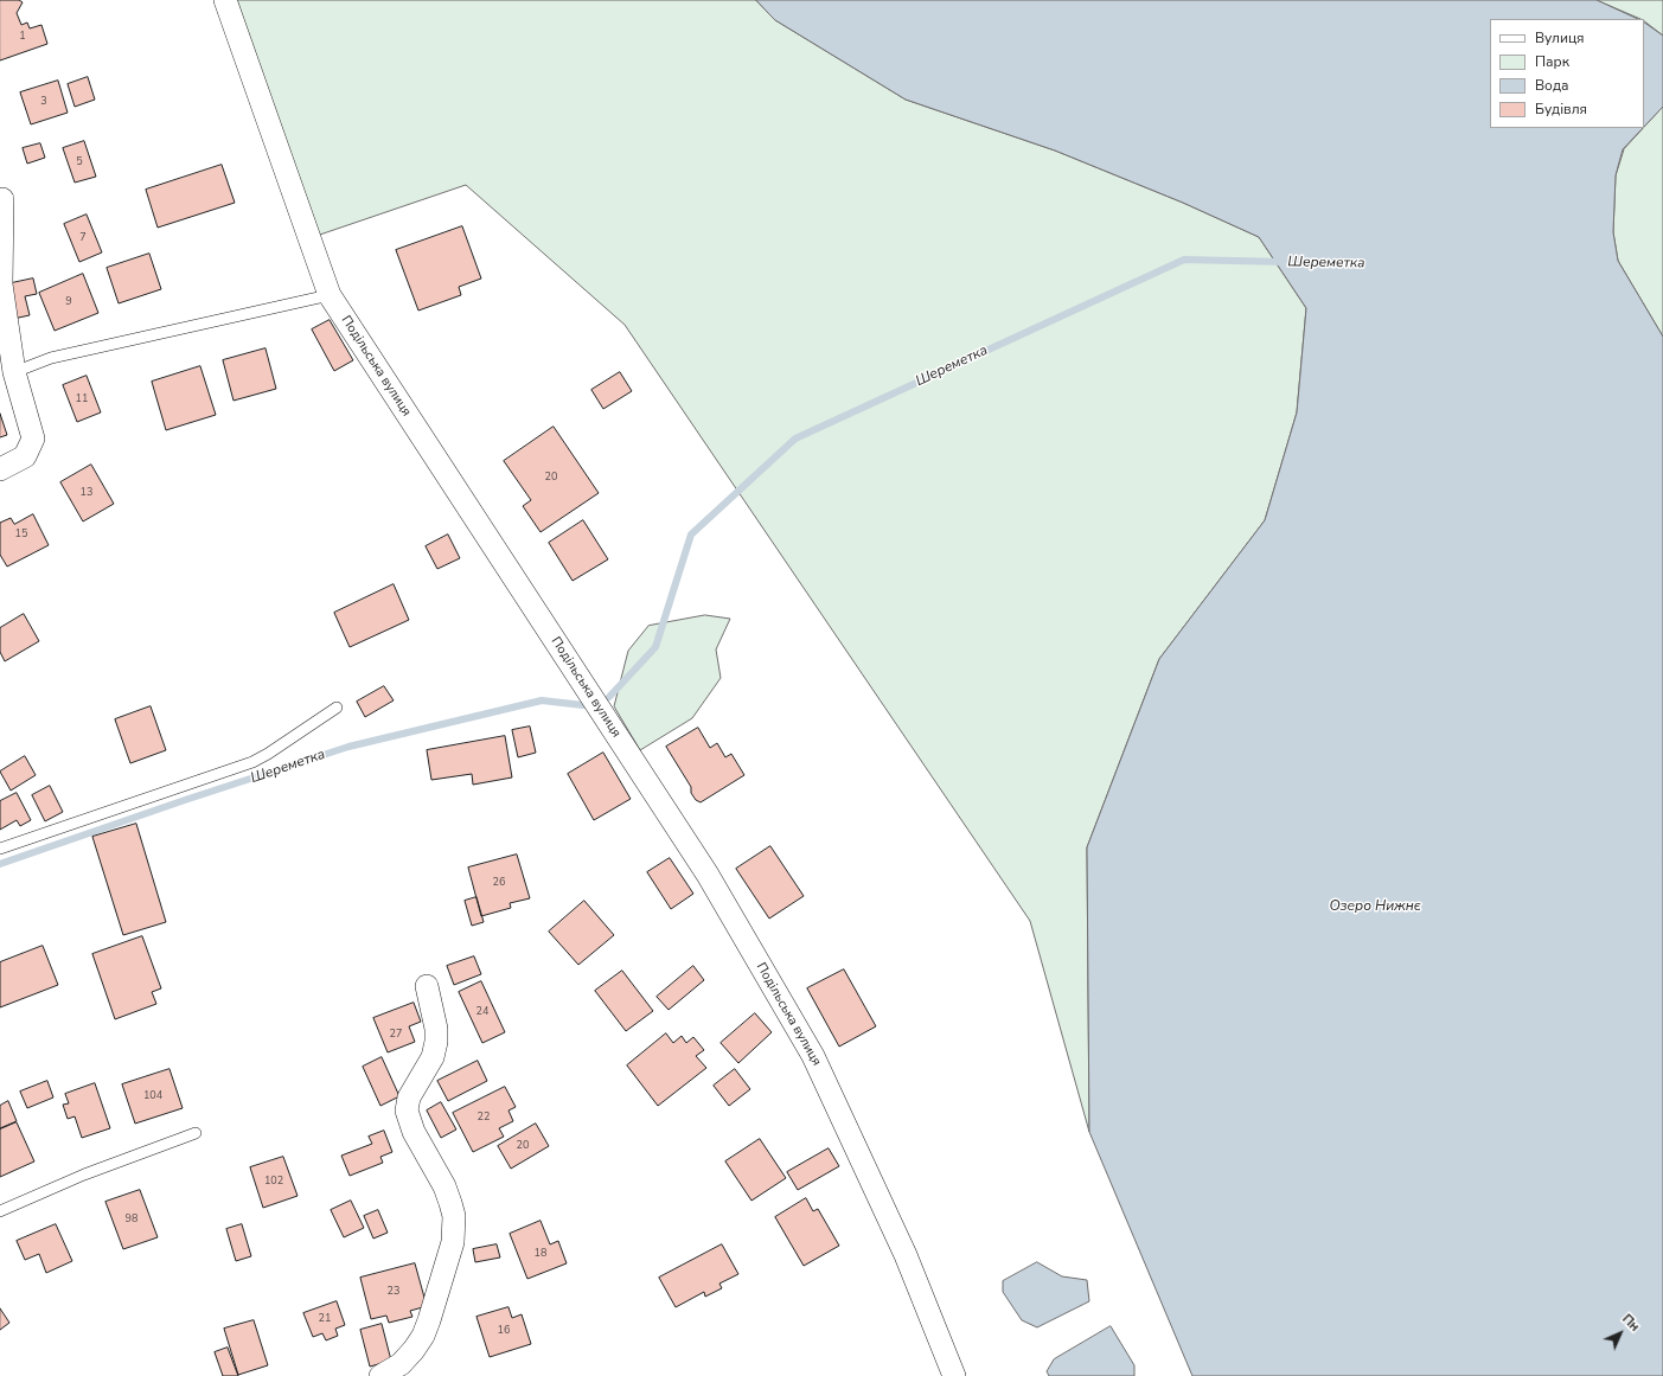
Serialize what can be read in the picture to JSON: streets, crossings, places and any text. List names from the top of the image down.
{
  "streets": {
    "street": ["Подільська вулиця"]
  },
  "water": ["Шереметка", "Озеро Нижнє"],
  "house_numbers": [
    "1",
    "3",
    "5",
    "7",
    "9",
    "11",
    "20",
    "13",
    "15",
    "26",
    "24",
    "27",
    "104",
    "22",
    "20",
    "102",
    "98",
    "18",
    "23",
    "21",
    "16"
  ],
  "legend": [
    "Вулиця",
    "Парк",
    "Вода",
    "Будівля"
  ],
  "north": "top right"
}
